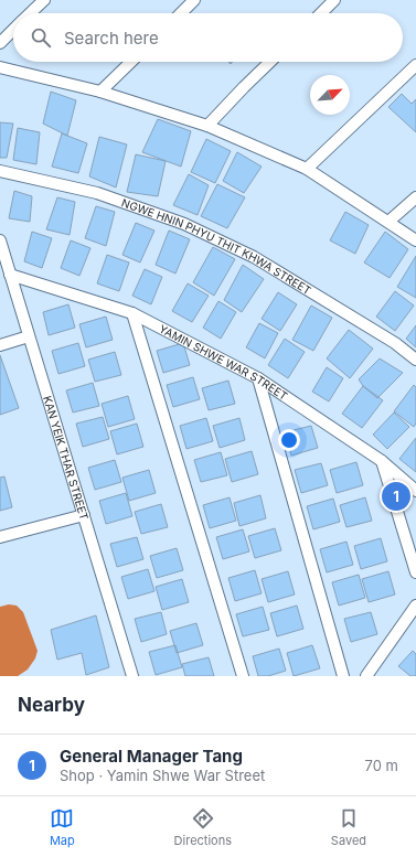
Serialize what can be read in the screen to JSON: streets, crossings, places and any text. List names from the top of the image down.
{
  "streets": {
    "street": ["NGWE HNIN PHYU THIT KHWA STREET", "YAMIN SHWE WAR STREET", "KAN YEIK THAR STREET"]
  },
  "crossings": [
    ["YAMIN SHWE WAR STREET", "KAN YEIK THAR STREET"]
  ],
  "north": "top right",
  "page": {
    "search": "Search here",
    "pins": "1",
    "heading": "Nearby",
    "list": [
      {
        "mark": "1",
        "name": "General Manager Tang",
        "note": "Shop · Yamin Shwe War Street",
        "value": "70 m"
      }
    ],
    "nav": ["Map", "Directions", "Saved"]
  }
}
